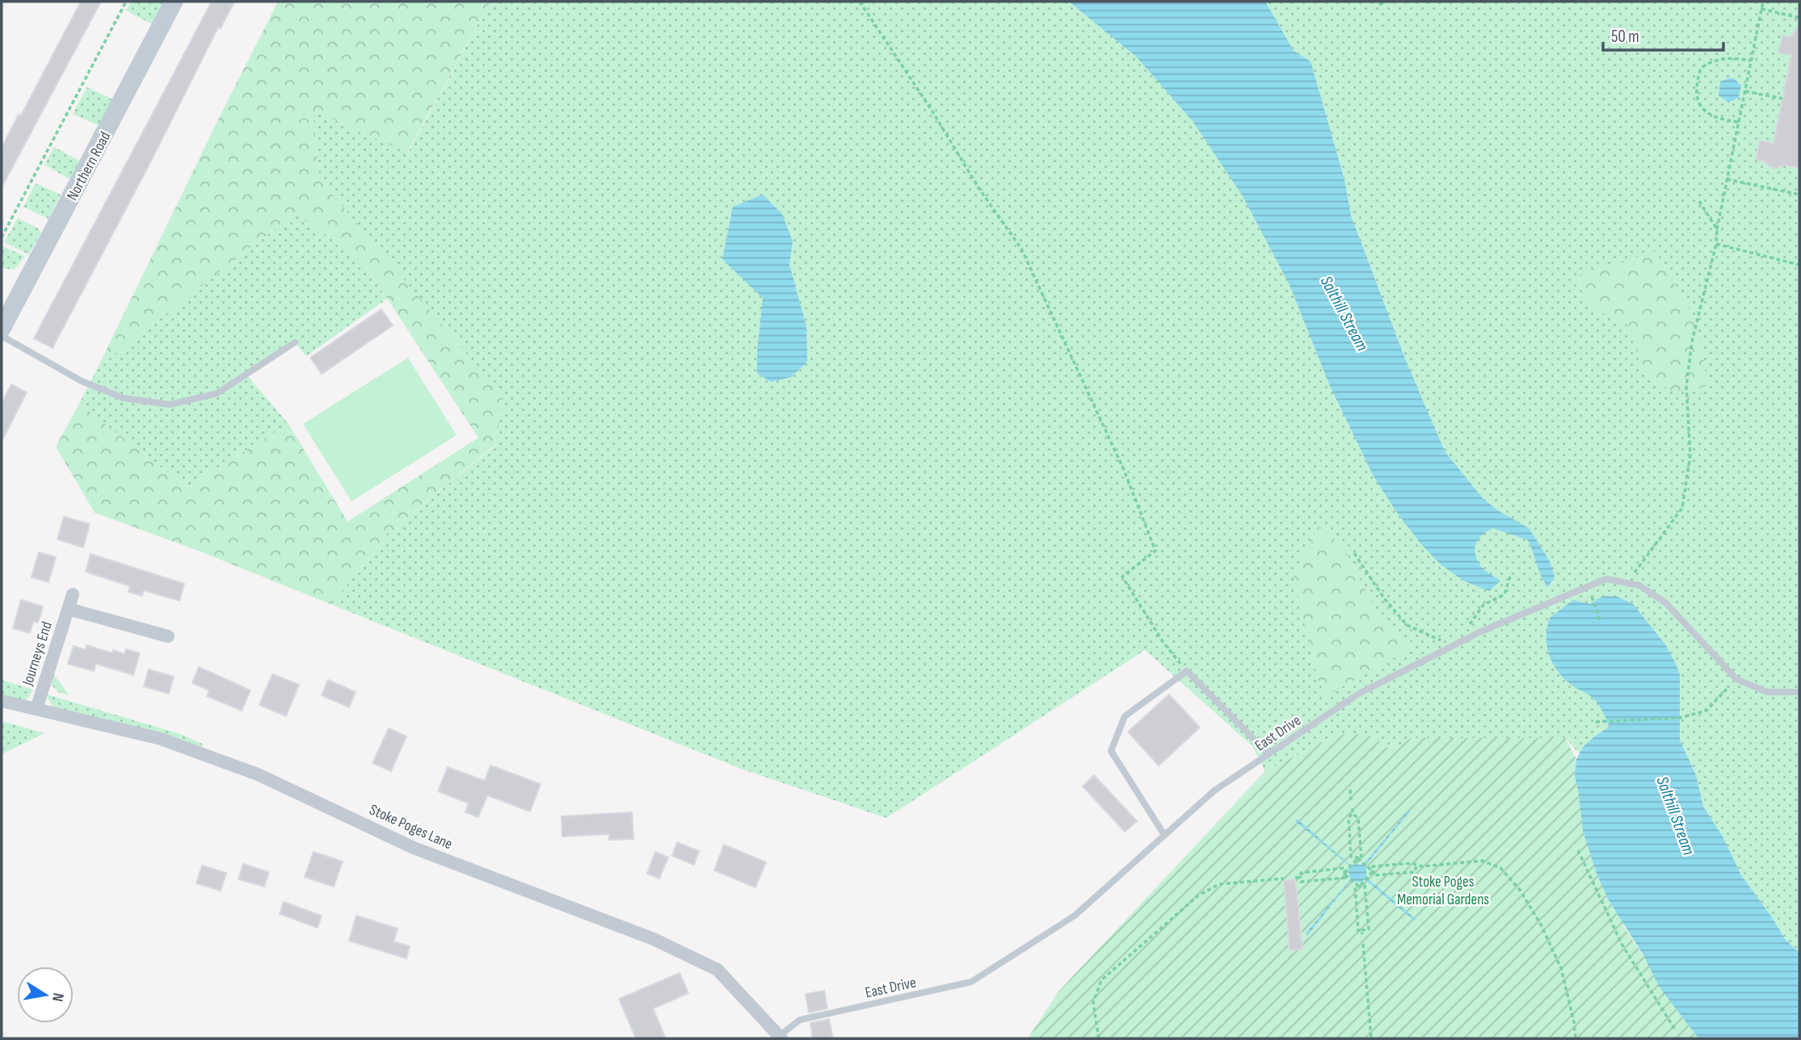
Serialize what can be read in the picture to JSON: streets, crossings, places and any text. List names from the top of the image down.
{
  "streets": {
    "street": ["Northern Road", "Journeys End", "Stoke Poges Lane"],
    "lane": ["East Drive"]
  },
  "crossings": [
    ["Journeys End", "Stoke Poges Lane"],
    ["East Drive", "Stoke Poges Lane"]
  ],
  "water": ["Salthill Stream"],
  "parks": ["Stoke Poges Memorial Gardens"],
  "scale_bar": "50 m",
  "north": "right"
}
